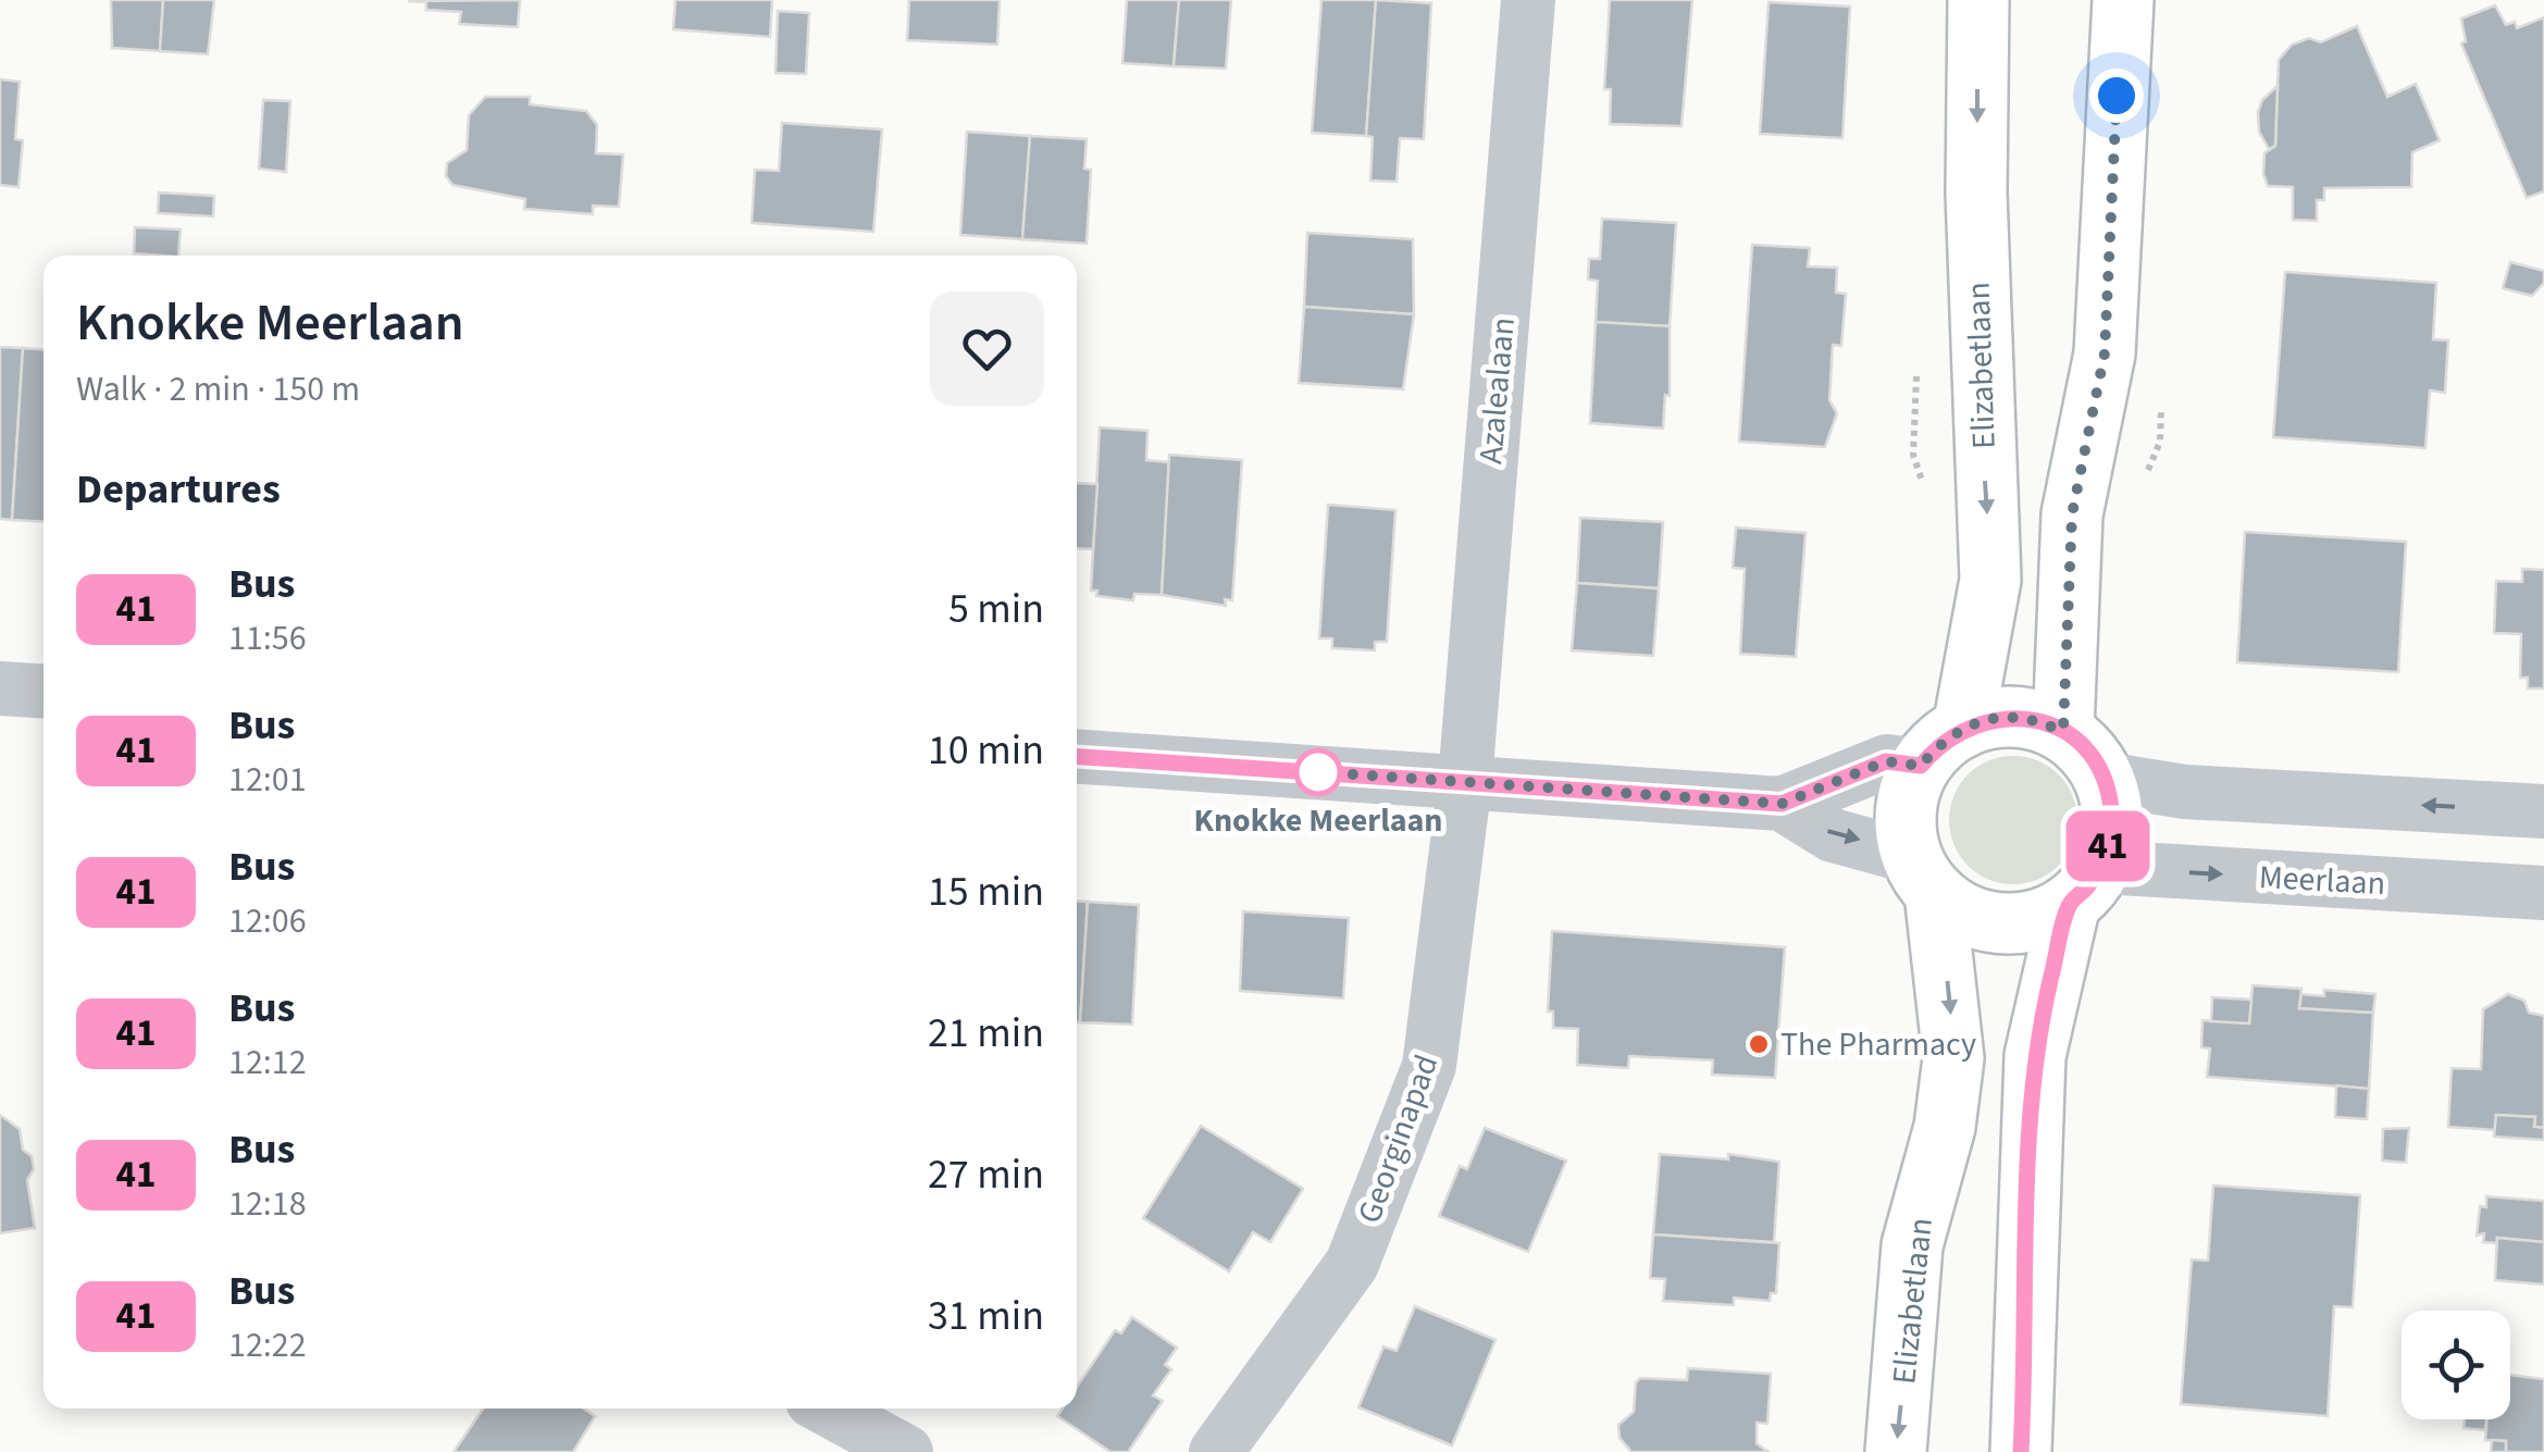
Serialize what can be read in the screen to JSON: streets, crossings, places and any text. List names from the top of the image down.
{
  "streets": {
    "main road": ["Elizabetlaan"],
    "street": ["Azalealaan", "Meerlaan", "Georginapad"]
  },
  "crossings": [
    ["Elizabetlaan", "Meerlaan"],
    ["Azalealaan", "Georginapad"]
  ],
  "places": ["Knokke Meerlaan", "The Pharmacy"],
  "lines": ["bus line 41"],
  "page": {
    "on_map": "41",
    "heading": [
      ["Knokke Meerlaan", "Walk · 2 min · 150 m"],
      "Departures"
    ],
    "list": [
      {
        "mark": "41",
        "name": "Bus",
        "note": "11:56",
        "value": "5 min"
      },
      {
        "mark": "41",
        "name": "Bus",
        "note": "12:01",
        "value": "10 min"
      },
      {
        "mark": "41",
        "name": "Bus",
        "note": "12:06",
        "value": "15 min"
      },
      {
        "mark": "41",
        "name": "Bus",
        "note": "12:12",
        "value": "21 min"
      },
      {
        "mark": "41",
        "name": "Bus",
        "note": "12:18",
        "value": "27 min"
      },
      {
        "mark": "41",
        "name": "Bus",
        "note": "12:22",
        "value": "31 min"
      }
    ]
  }
}
